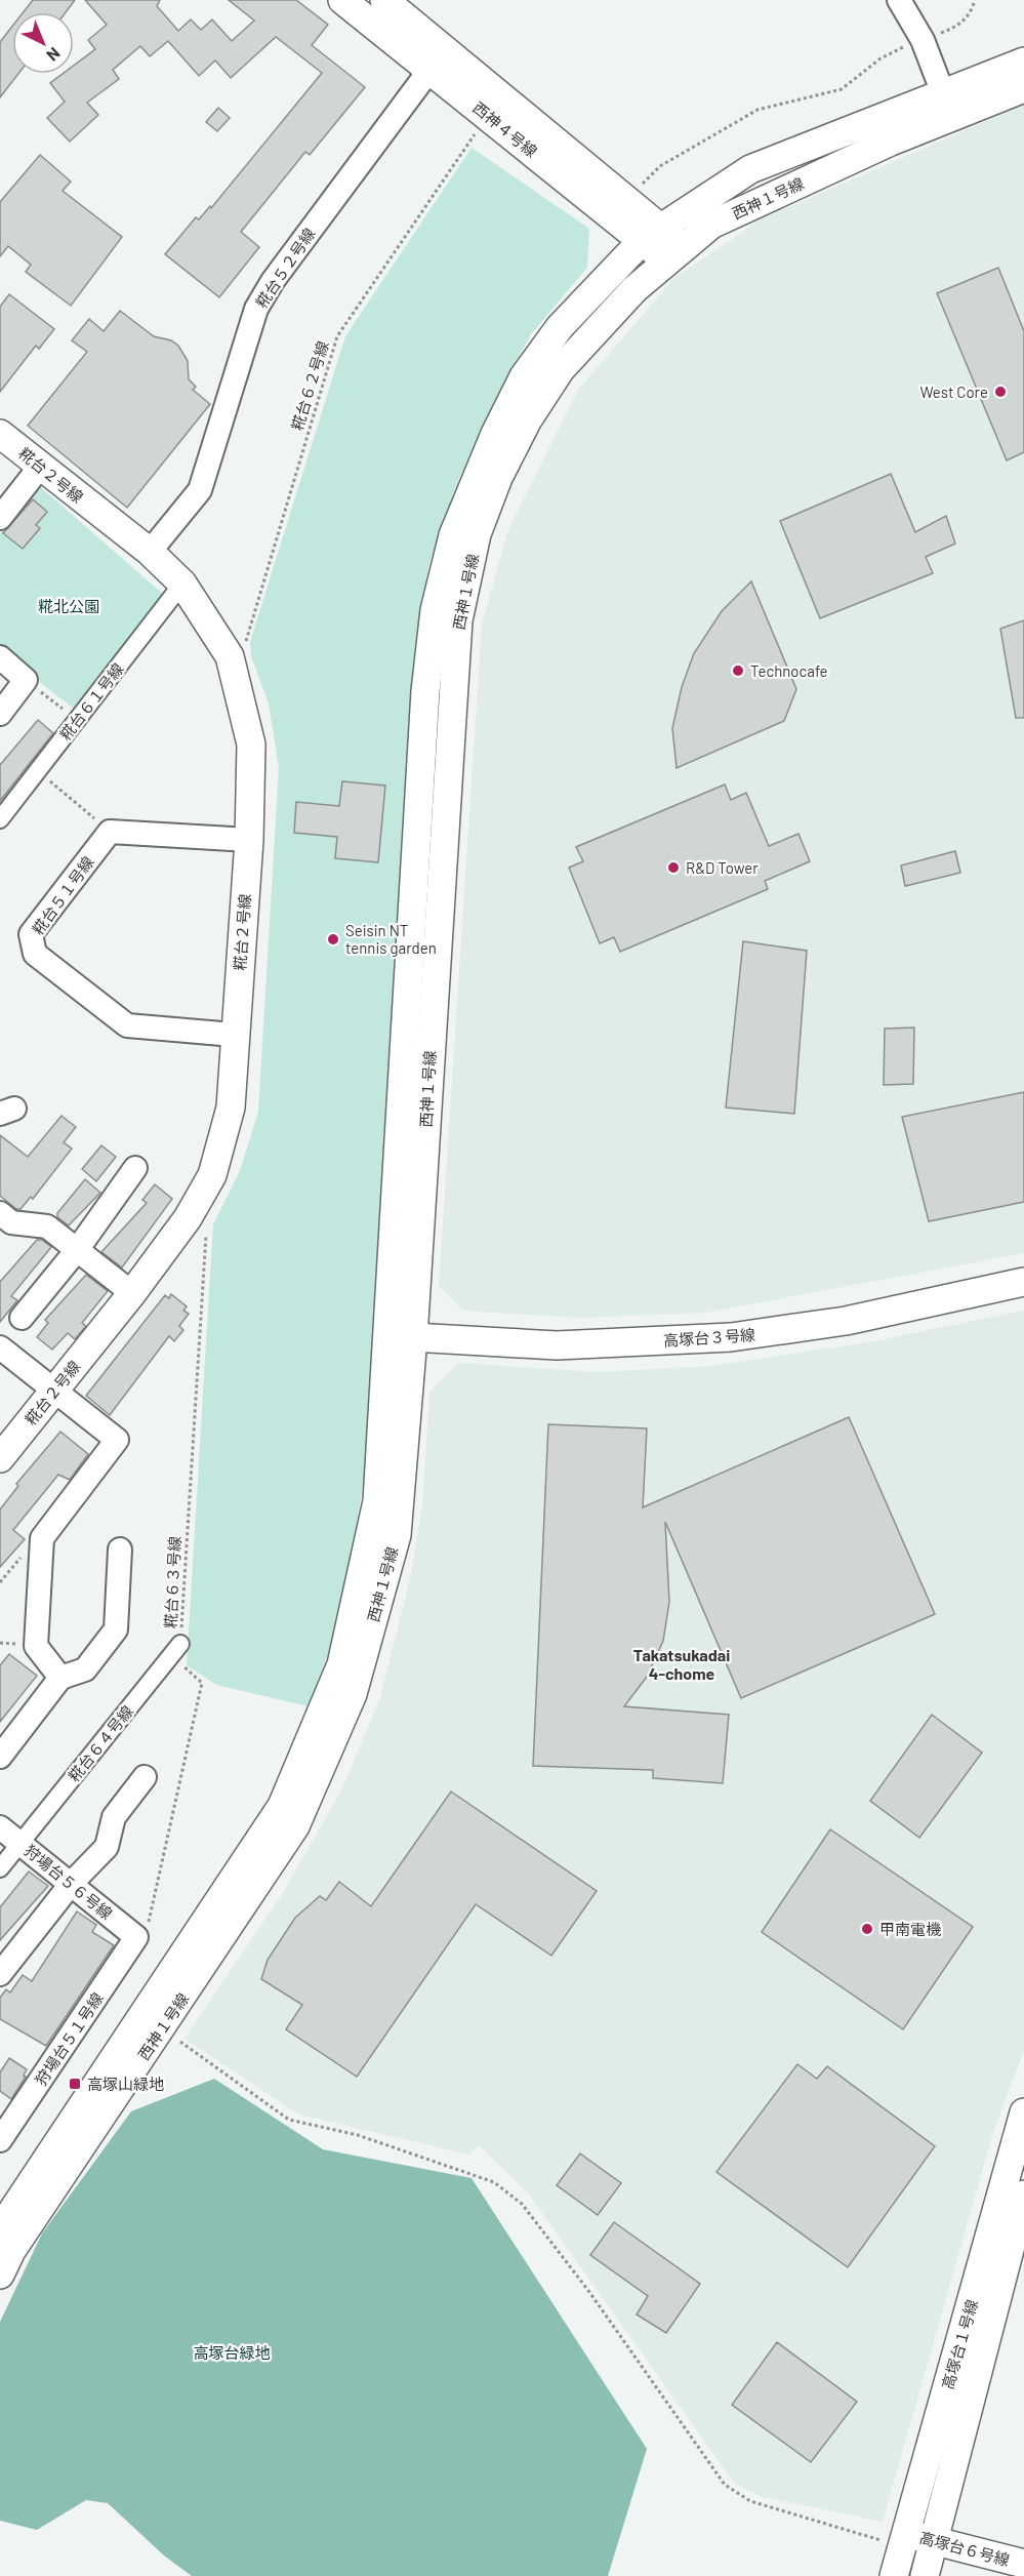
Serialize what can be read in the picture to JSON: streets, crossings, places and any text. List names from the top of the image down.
{
  "streets": {
    "street": [
      "西神４号線",
      "西神１号線",
      "糀台５２号線",
      "糀台２号線",
      "糀台６１号線",
      "糀台５１号線",
      "高塚台３号線",
      "糀台６４号線",
      "狩場台５６号線",
      "狩場台５１号線",
      "高塚台１号線",
      "高塚台６号線"
    ],
    "path": ["糀台６２号線", "糀台６３号線"]
  },
  "crossings": [
    ["西神４号線", "西神１号線"],
    ["西神４号線", "糀台５２号線"],
    ["西神４号線", "糀台６２号線"],
    ["西神１号線", "高塚台３号線"],
    ["糀台５２号線", "糀台２号線"],
    ["糀台６２号線", "糀台２号線"],
    ["糀台２号線", "糀台６１号線"],
    ["糀台２号線", "糀台５１号線"],
    ["糀台２号線", "糀台６３号線"],
    ["糀台６３号線", "糀台６４号線"],
    ["糀台６３号線", "狩場台５６号線"],
    ["糀台６３号線", "狩場台５１号線"],
    ["糀台６４号線", "狩場台５６号線"],
    ["狩場台５６号線", "狩場台５１号線"],
    ["高塚台１号線", "高塚台６号線"]
  ],
  "districts": ["Takatsukadai 4-chome"],
  "parks": ["糀北公園", "高塚台緑地"],
  "places": {
    "other": [
      "West Core",
      "Technocafe",
      "R&D Tower",
      "Seisin NT tennis garden",
      "甲南電機"
    ],
    "transit": ["高塚山緑地"]
  },
  "north": "bottom right"
}
